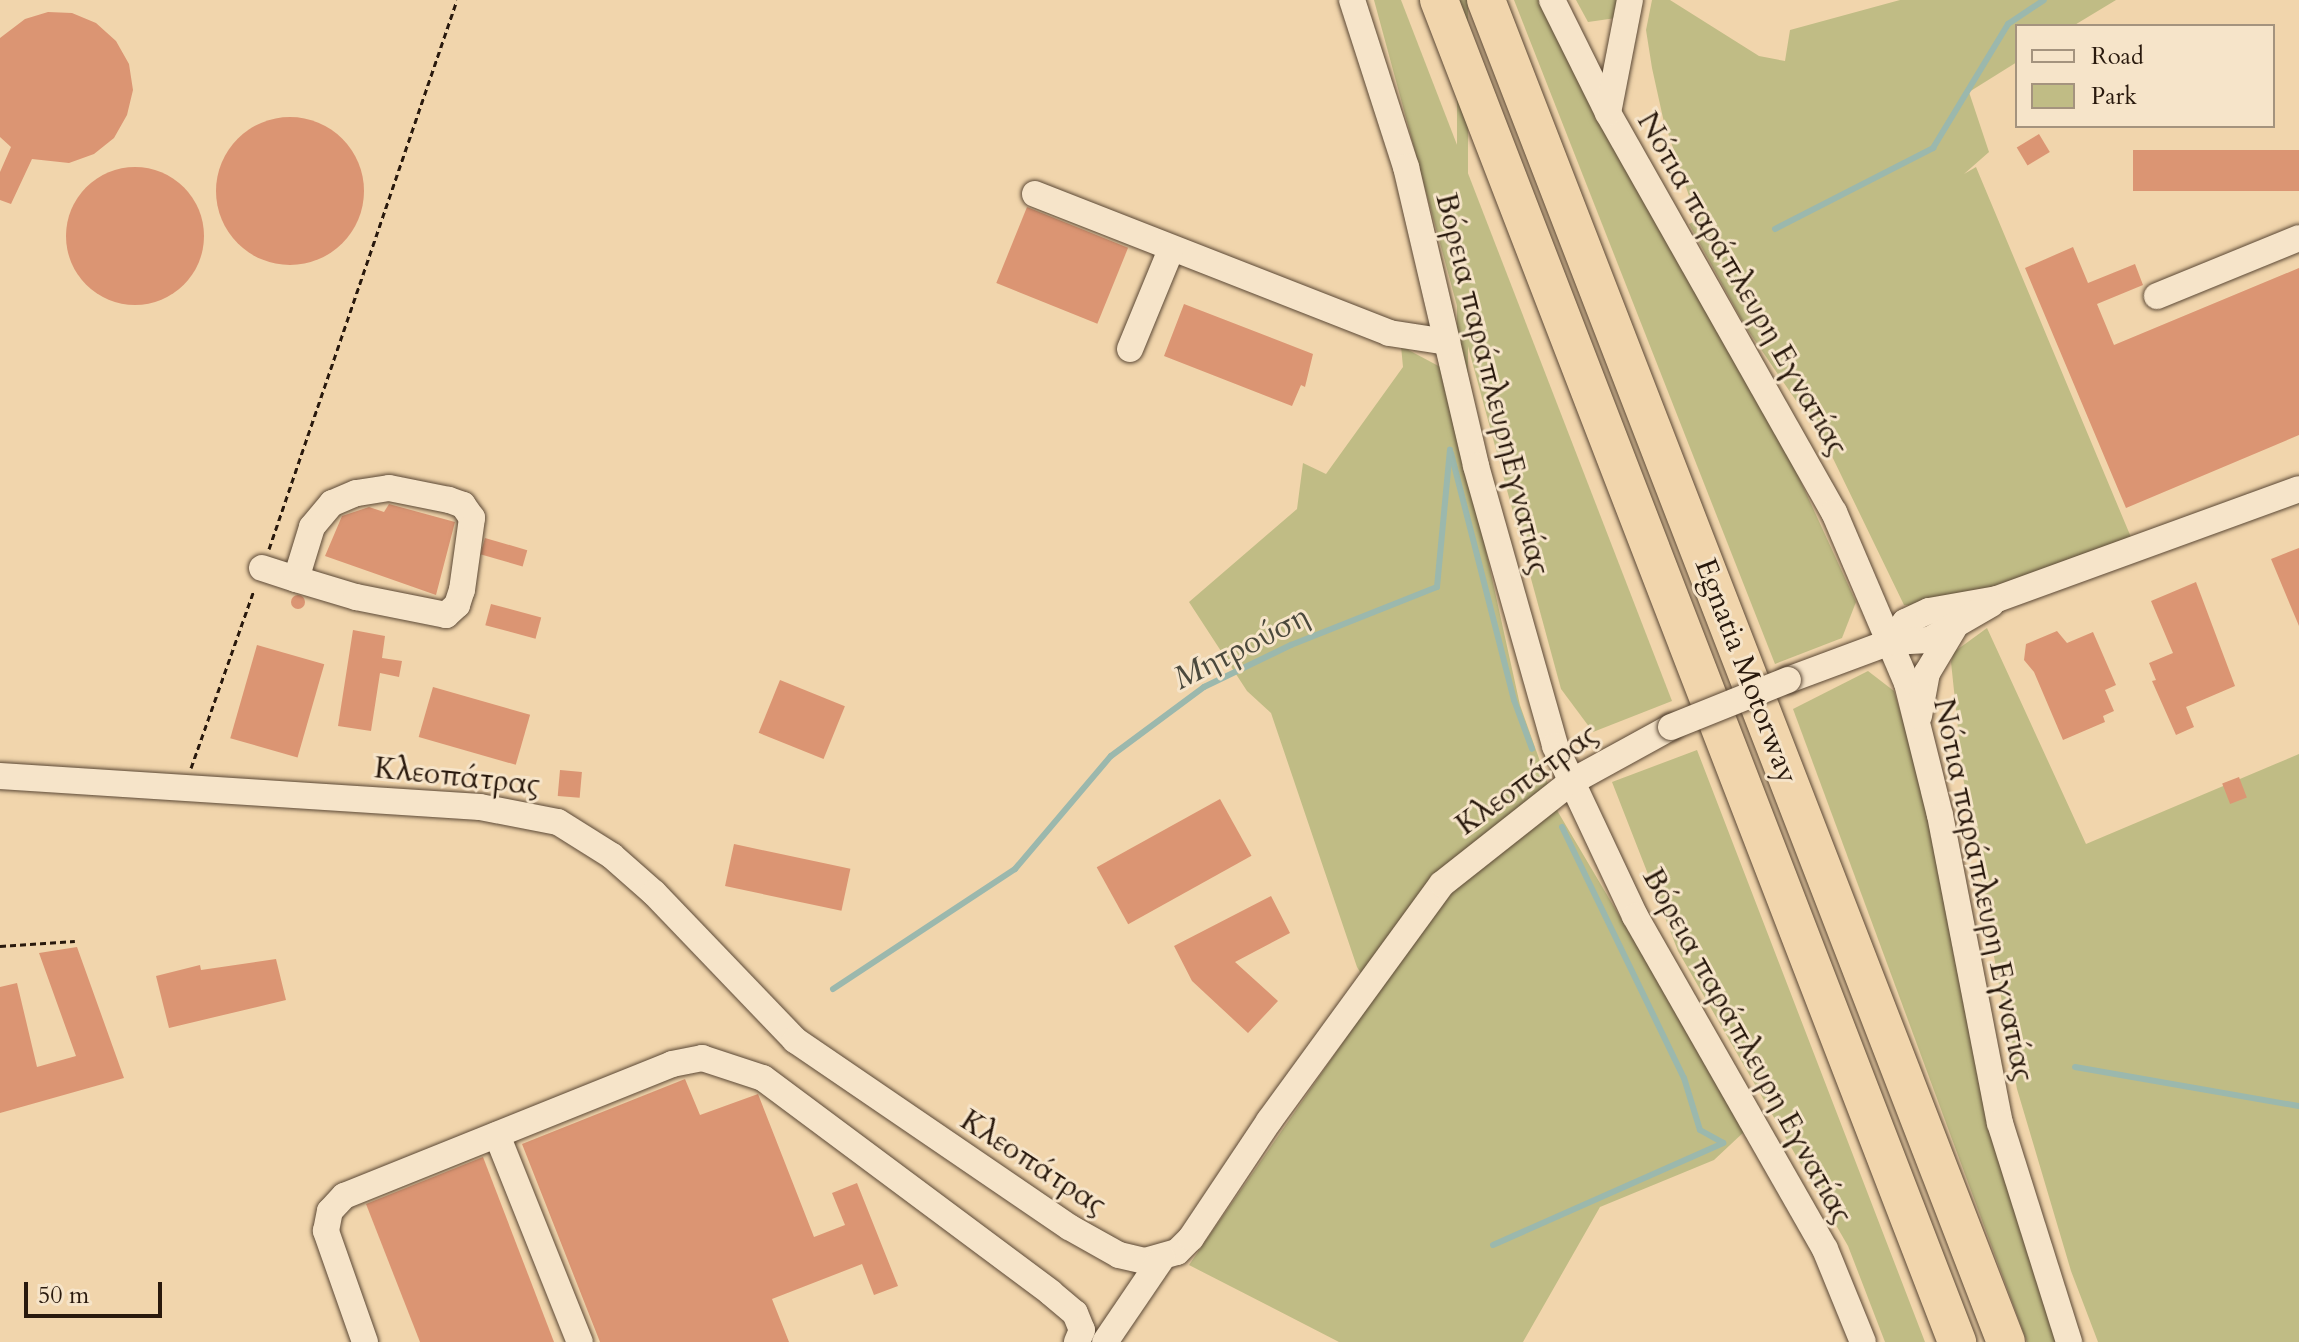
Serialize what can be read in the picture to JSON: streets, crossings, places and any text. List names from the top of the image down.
{
  "streets": {
    "highway": ["Egnatia Motorway"],
    "street": [
      "Νότια παράπλευρη Εγνατίας",
      "Βόρεια παράπλευρηΕγνατίας",
      "Κλεοπάτρας",
      "Βόρεια παράπλευρη Εγνατίας"
    ]
  },
  "crossings": [
    ["Νότια παράπλευρη Εγνατίας", "Κλεοπάτρας"],
    ["Βόρεια παράπλευρηΕγνατίας", "Κλεοπάτρας"],
    ["Βόρεια παράπλευρηΕγνατίας", "Βόρεια παράπλευρη Εγνατίας"],
    ["Κλεοπάτρας", "Βόρεια παράπλευρη Εγνατίας"]
  ],
  "water": ["Μητρούση"],
  "legend": ["Road", "Park"],
  "scale_bar": "50 m"
}
